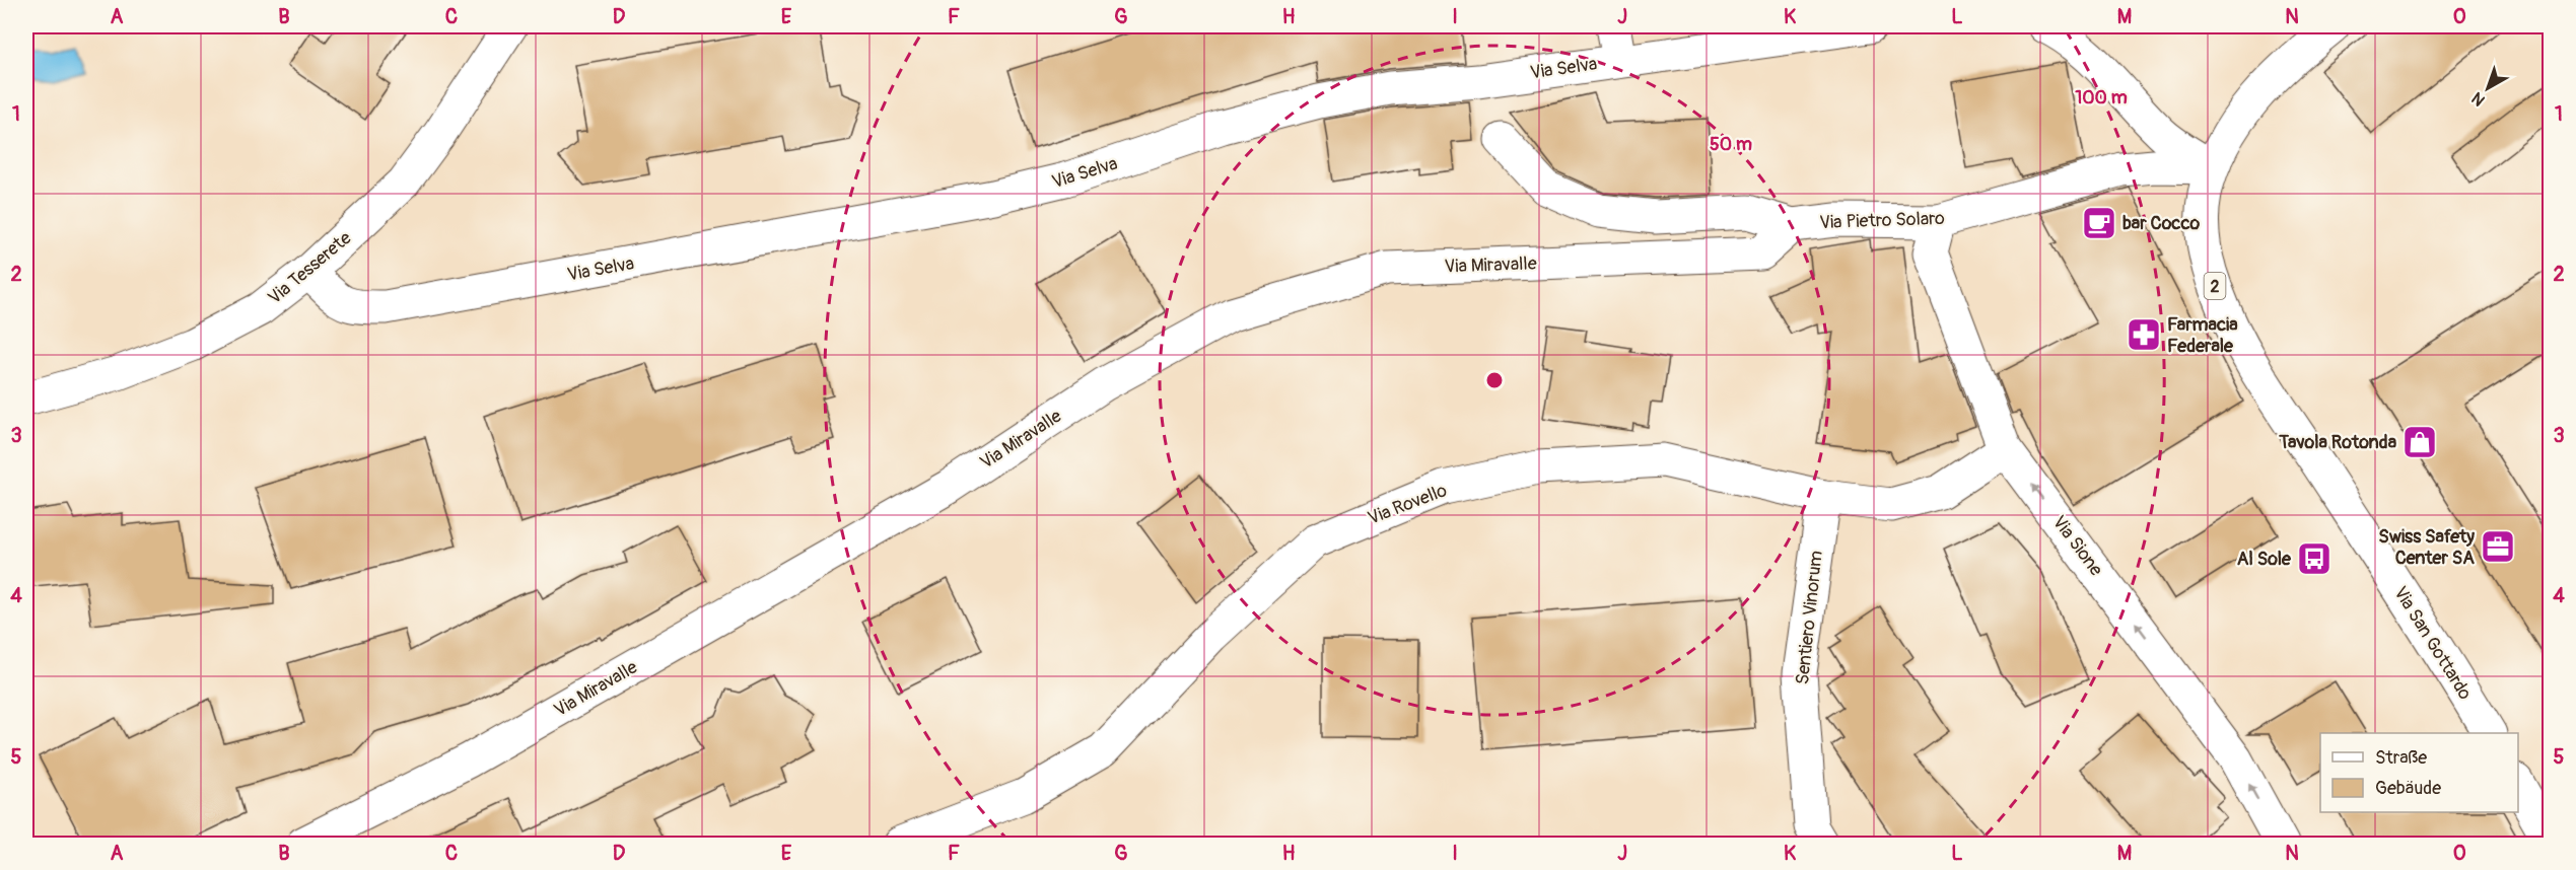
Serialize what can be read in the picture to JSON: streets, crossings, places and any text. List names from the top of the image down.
{
  "streets": {
    "street": [
      "Via Selva",
      "Via Pietro Solaro",
      "Via Miravalle",
      "Via Tesserete",
      "2",
      "Via Rovello",
      "Via Sione",
      "Sentiero Vinorum",
      "Via San Gottardo"
    ]
  },
  "crossings": [
    ["Via Selva", "Via Tesserete"],
    ["Via Pietro Solaro", "Via Miravalle"],
    ["Via Pietro Solaro", "Via Sione"],
    ["Via Pietro Solaro", "Via San Gottardo"],
    ["Via Rovello", "Via Sione"],
    ["Via Rovello", "Sentiero Vinorum"]
  ],
  "one_way": ["Via Sione"],
  "places": {
    "cafe": ["bar Cocco"],
    "pharmacy": ["Farmacia Federale"],
    "shop": ["Tavola Rotonda"],
    "office": ["Swiss Safety Center SA"],
    "bus stop": ["Al Sole"]
  },
  "legend": ["Straße", "Gebäude"],
  "north": "bottom left",
  "grid": {
    "columns": [
      "A",
      "B",
      "C",
      "D",
      "E",
      "F",
      "G",
      "H",
      "I",
      "J",
      "K",
      "L",
      "M",
      "N",
      "O"
    ],
    "rows": [
      "1",
      "2",
      "3",
      "4",
      "5"
    ]
  },
  "rings": ["100 m", "50 m"]
}
